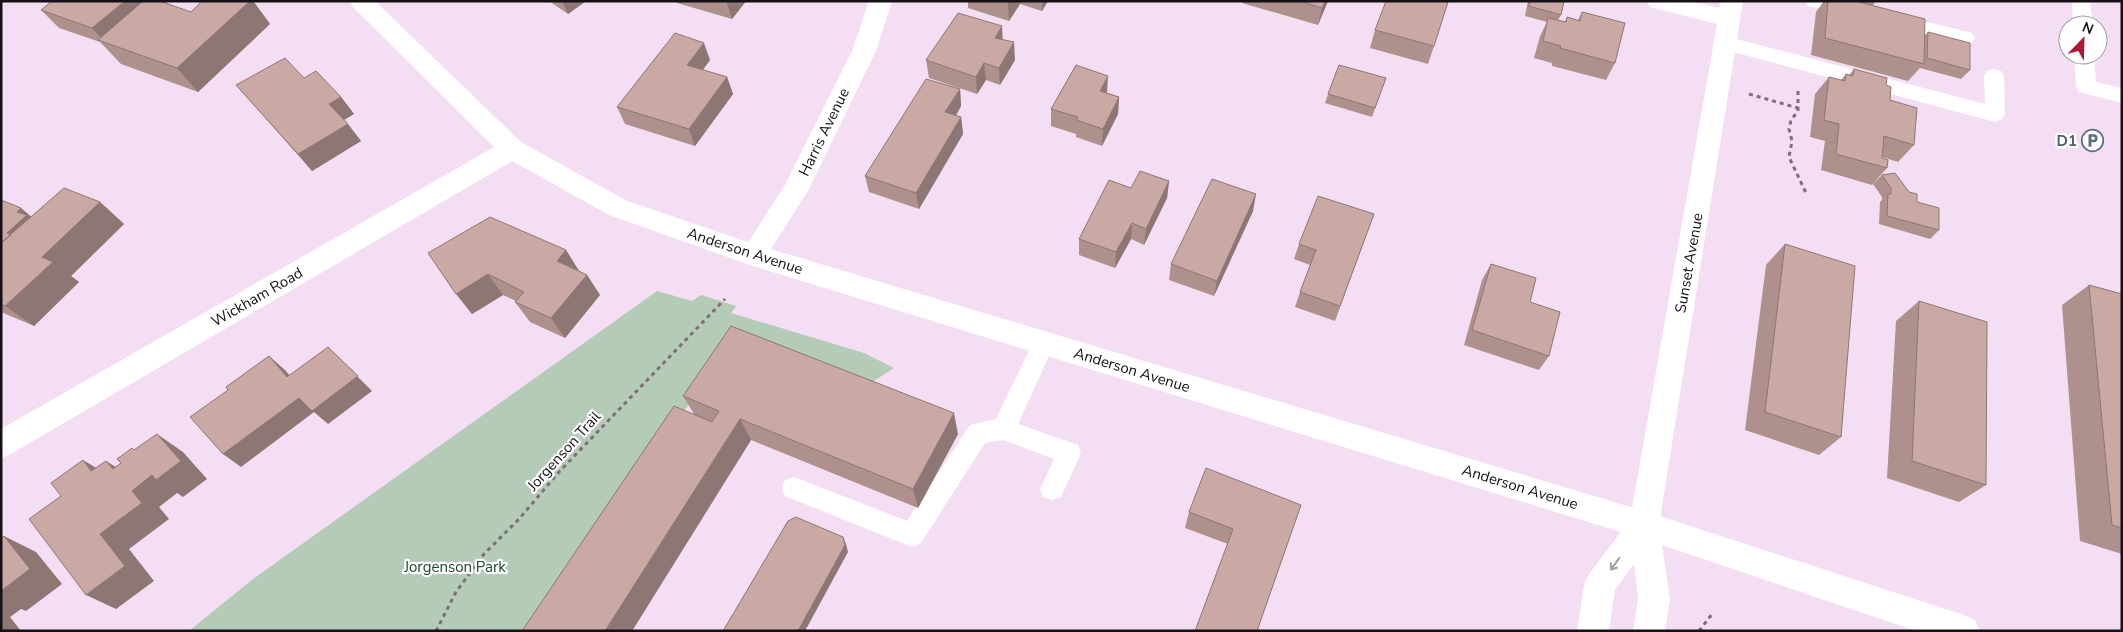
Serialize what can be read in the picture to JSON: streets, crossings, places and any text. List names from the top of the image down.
{
  "streets": {
    "street": [
      "Harris Avenue",
      "Anderson Avenue",
      "Sunset Avenue",
      "Wickham Road"
    ],
    "path": ["Jorgenson Trail"]
  },
  "crossings": [
    ["Harris Avenue", "Anderson Avenue"],
    ["Anderson Avenue", "Sunset Avenue"],
    ["Anderson Avenue", "Wickham Road"]
  ],
  "parks": ["Jorgenson Park"],
  "places": {
    "parking": ["D1"]
  },
  "north": "top right"
}
